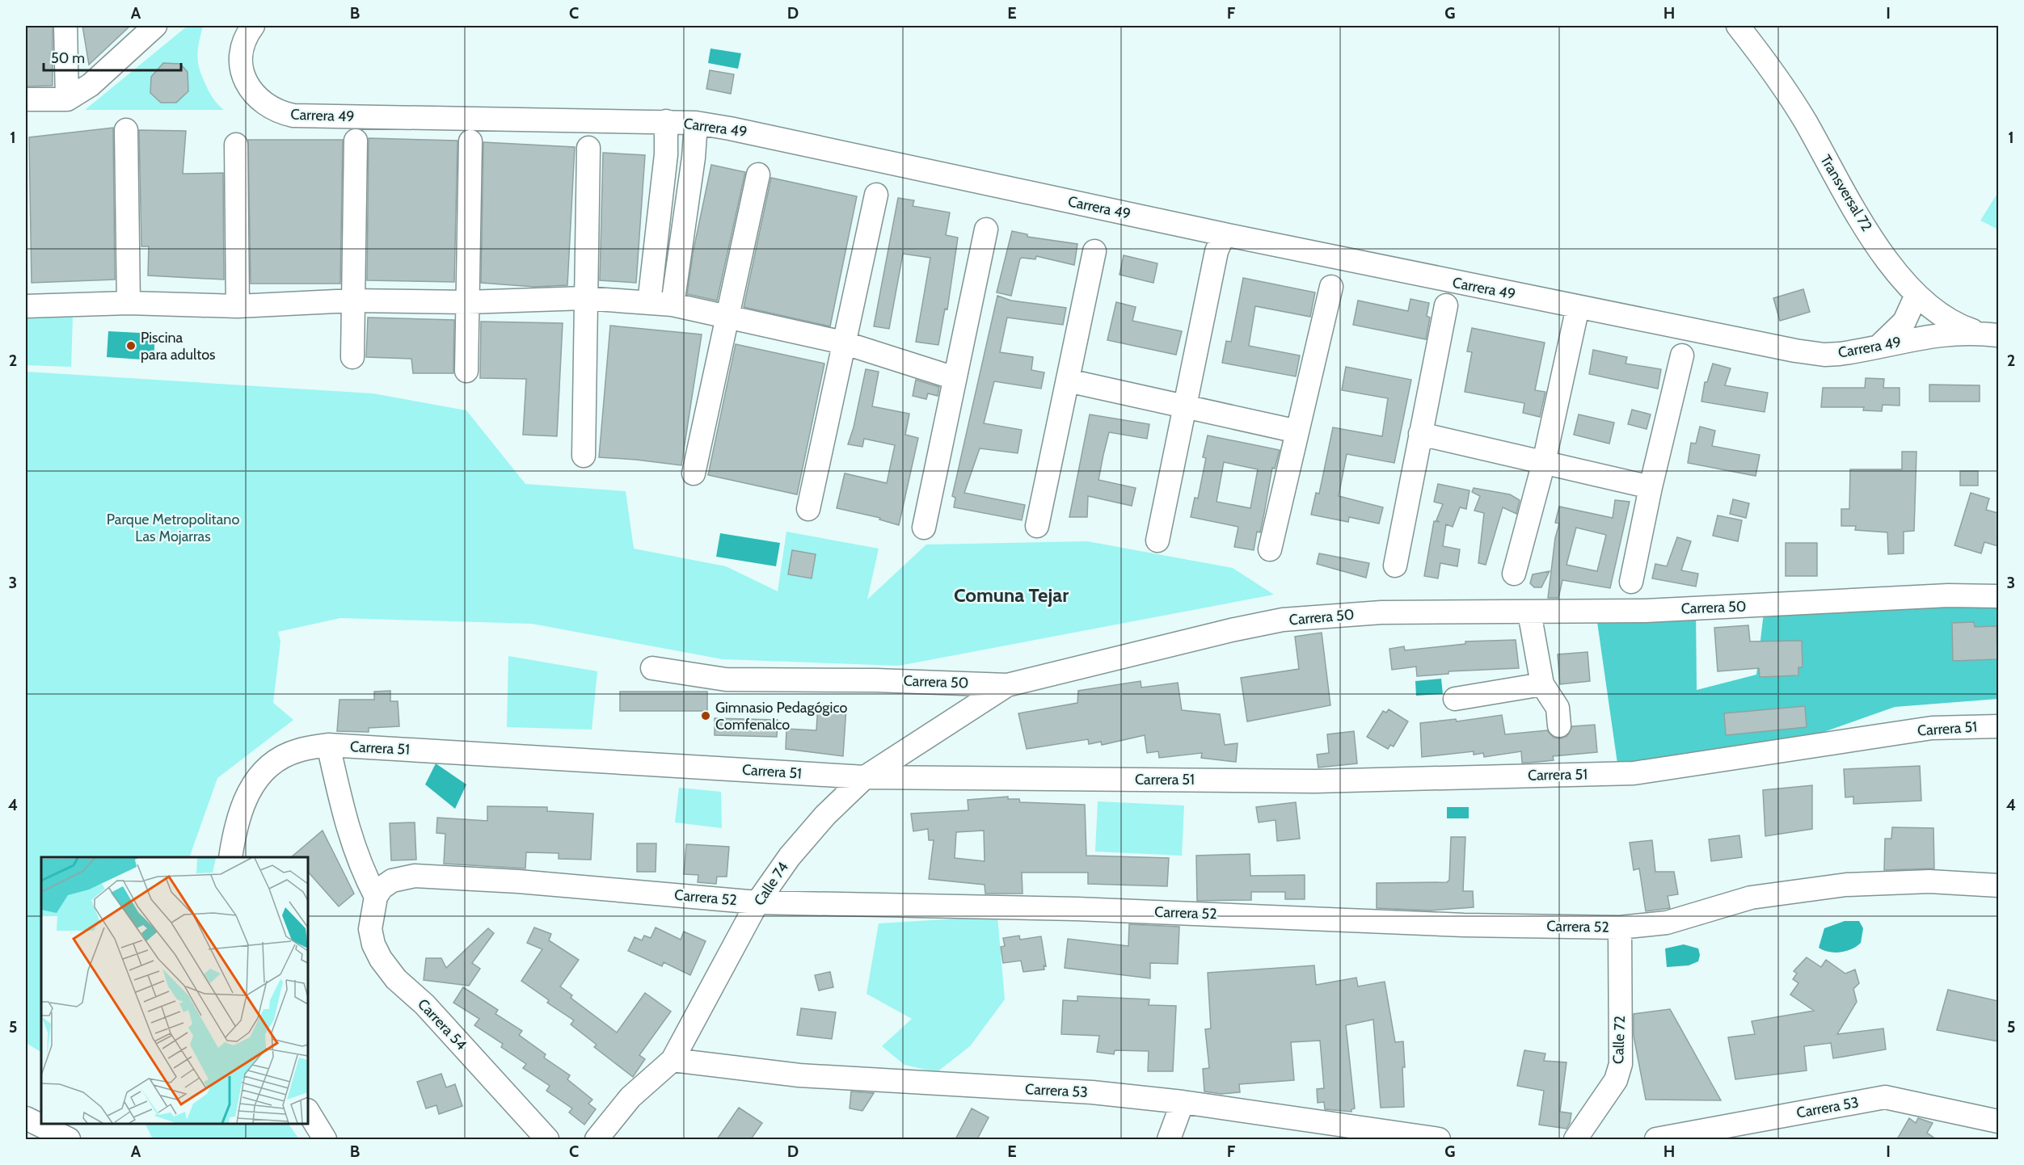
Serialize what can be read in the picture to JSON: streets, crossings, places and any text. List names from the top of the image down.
{
  "streets": {
    "street": [
      "Carrera 49",
      "Transversal 72",
      "Carrera 50",
      "Carrera 51",
      "Calle 74",
      "Carrera 52",
      "Carrera 54",
      "Calle 72",
      "Carrera 53"
    ]
  },
  "crossings": [
    ["Carrera 49", "Transversal 72"],
    ["Carrera 50", "Calle 74"],
    ["Carrera 51", "Calle 74"],
    ["Calle 74", "Carrera 52"],
    ["Calle 74", "Carrera 53"],
    ["Carrera 52", "Carrera 54"],
    ["Carrera 52", "Calle 72"]
  ],
  "districts": ["Comuna Tejar"],
  "parks": ["Parque Metropolitano Las Mojarras"],
  "places": ["Piscina para adultos", "Gimnasio Pedagógico Comfenalco"],
  "scale_bar": "50 m",
  "grid": {
    "columns": [
      "A",
      "B",
      "C",
      "D",
      "E",
      "F",
      "G",
      "H",
      "I"
    ],
    "rows": [
      "1",
      "2",
      "3",
      "4",
      "5"
    ]
  }
}
